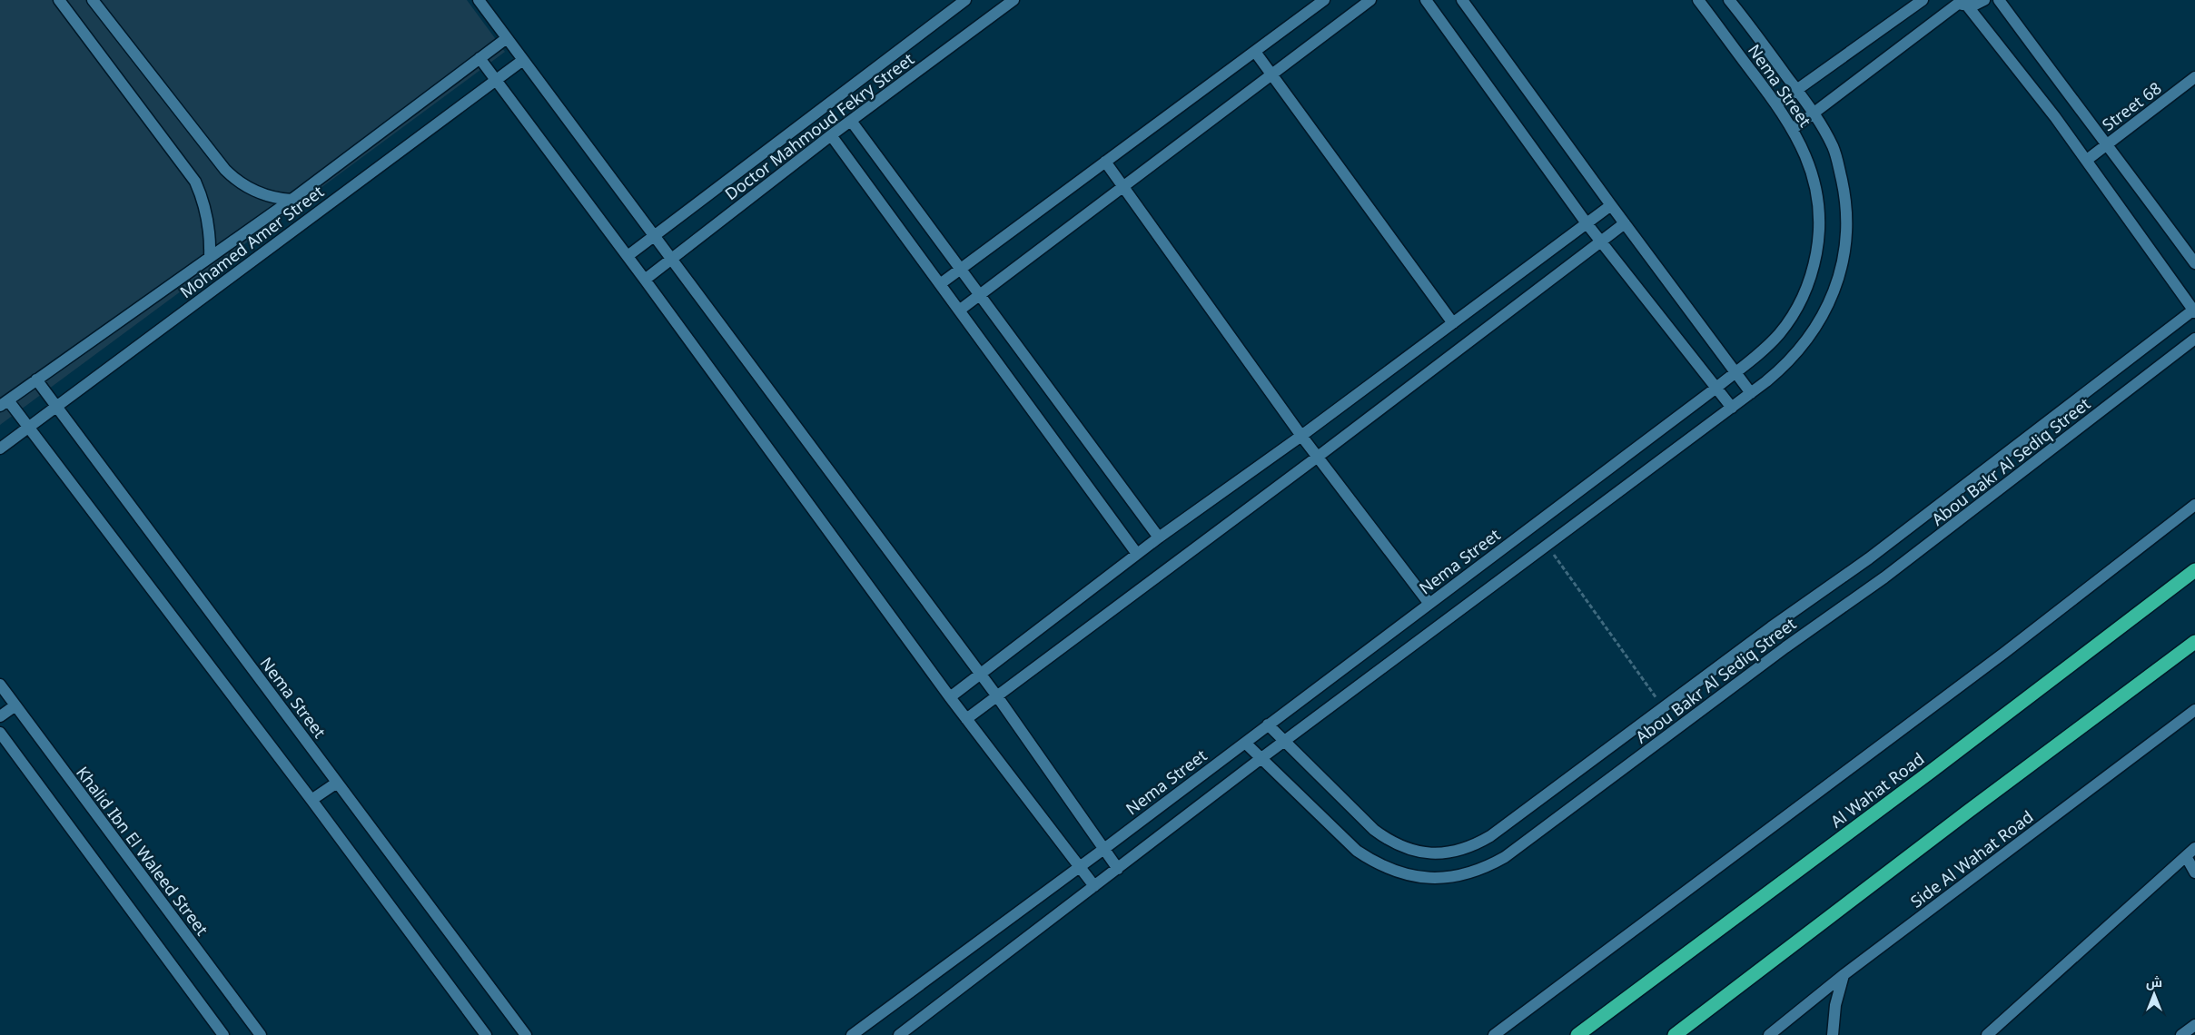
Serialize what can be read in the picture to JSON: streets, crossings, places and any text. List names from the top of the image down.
{
  "streets": {
    "highway": ["Al Wahat Road"],
    "street": [
      "Nema Street",
      "Street 68",
      "Doctor Mahmoud Fekry Street",
      "Mohamed Amer Street",
      "Abou Bakr Al Sediq Street",
      "Khalid Ibn El Waleed Street",
      "Side Al Wahat Road"
    ]
  },
  "crossings": [
    ["Nema Street", "Mohamed Amer Street"],
    ["Nema Street", "Abou Bakr Al Sediq Street"]
  ],
  "north": "top"
}
